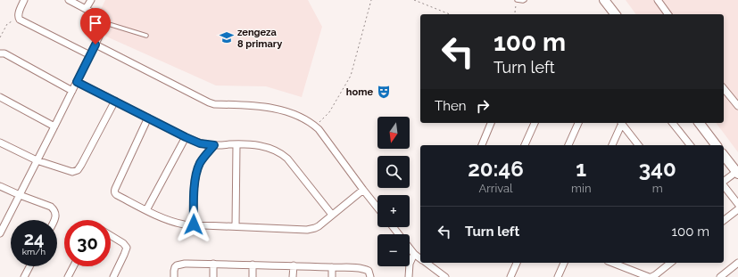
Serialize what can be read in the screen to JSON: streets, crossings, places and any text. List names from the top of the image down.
{
  "places": {
    "school or university": ["zengeza 8 primary"],
    "theatre": ["home"]
  },
  "north": "bottom",
  "page": {
    "turn": ["100 m", "Turn left"],
    "then": "Then",
    "map_buttons": ["+", "−"],
    "eta": [
      "20:46",
      "Arrival",
      "1",
      "min",
      "340",
      "m"
    ],
    "list": [
      {
        "name": "Turn left",
        "value": "100 m"
      }
    ],
    "speed": "24 km/h",
    "limit": "30"
  }
}
